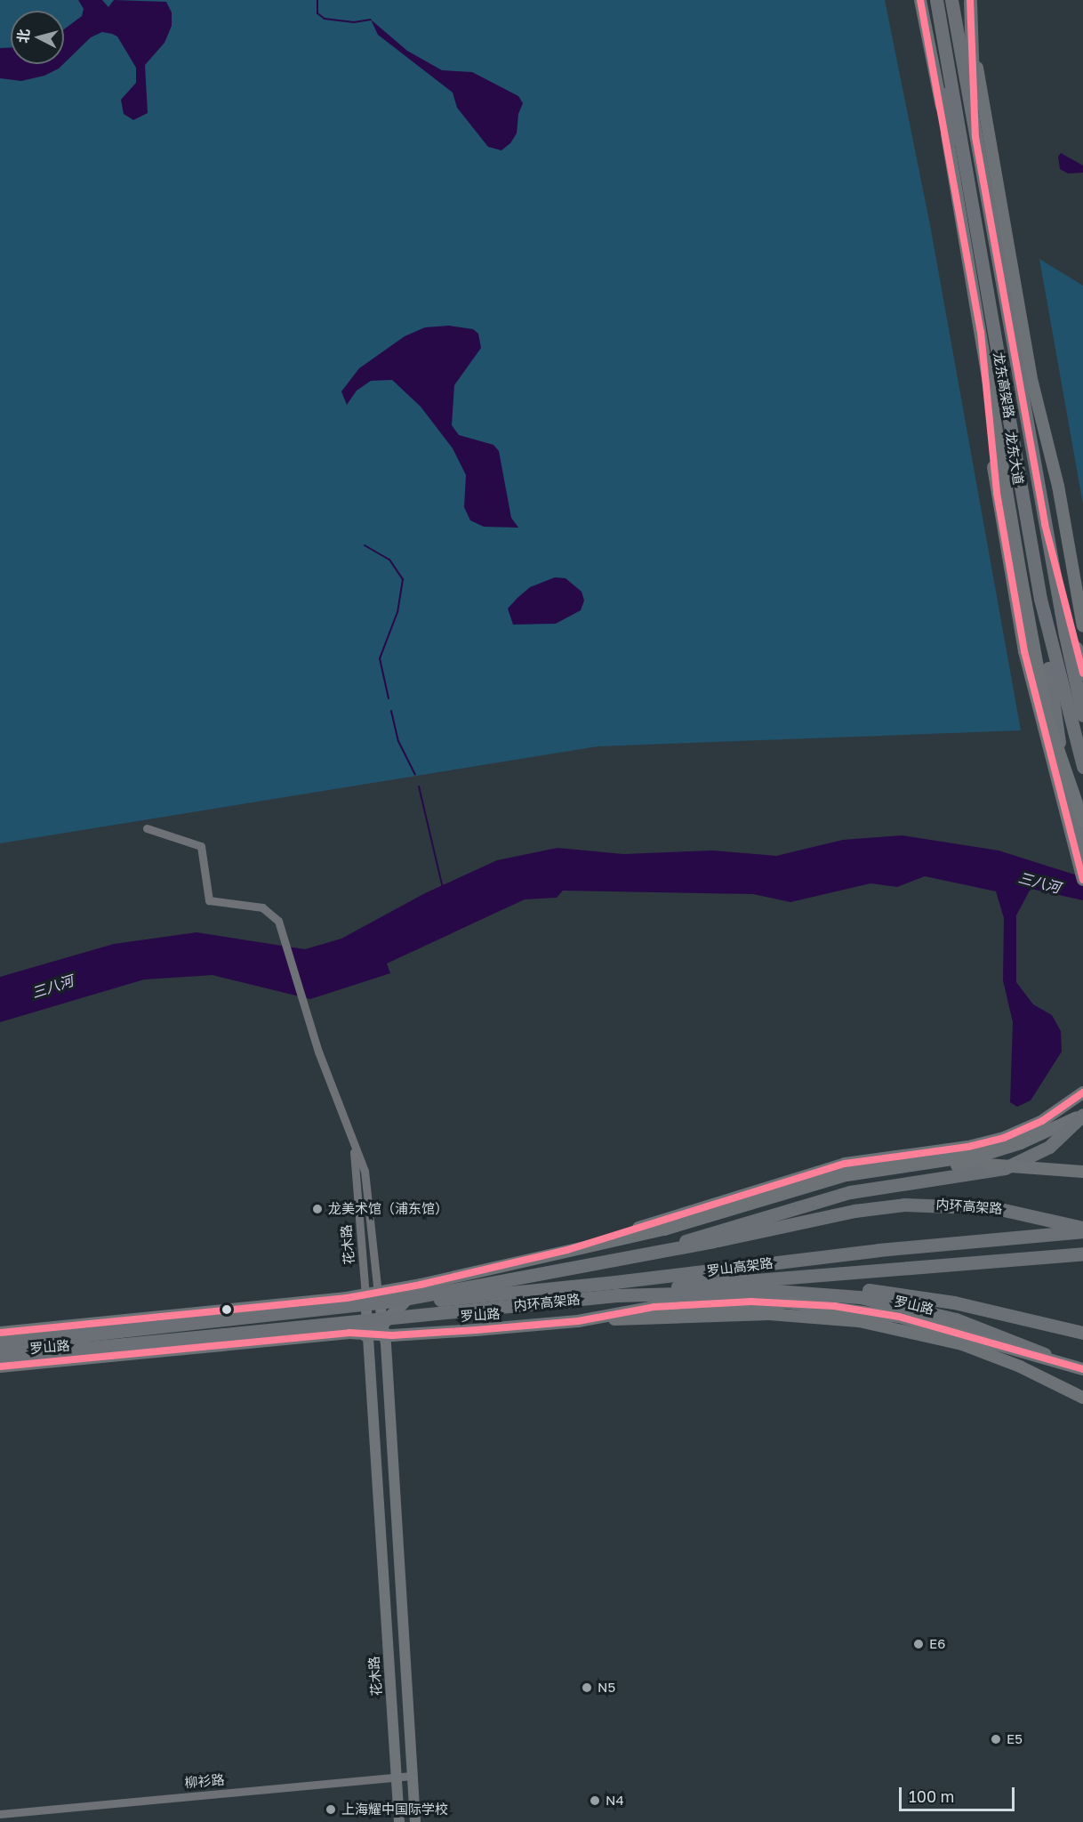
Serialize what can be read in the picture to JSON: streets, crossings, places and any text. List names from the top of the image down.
{
  "streets": {
    "highway": ["龙东高架路", "内环高架路", "罗山高架路"],
    "main road": ["龙东大道", "花木路", "罗山路"],
    "street": ["柳衫路"]
  },
  "crossings": [
    ["内环高架路", "罗山高架路"],
    ["内环高架路", "罗山路"],
    ["花木路", "罗山路"],
    ["花木路", "柳衫路"]
  ],
  "water": ["三八河"],
  "places": [
    "龙美术馆（浦东馆）",
    "E6",
    "N5",
    "E5",
    "N4",
    "上海耀中国际学校"
  ],
  "scale_bar": "100 m",
  "north": "left"
}
